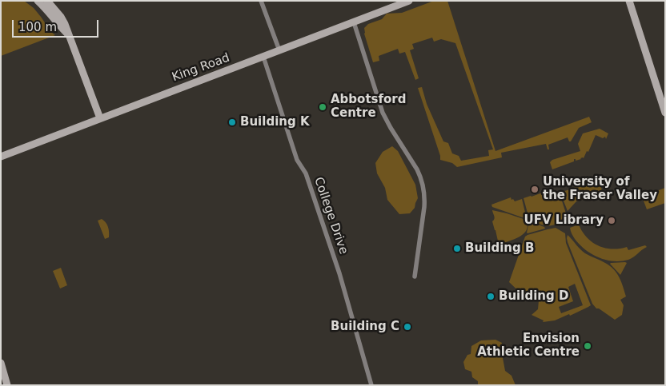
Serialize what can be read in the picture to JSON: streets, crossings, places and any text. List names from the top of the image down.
{
  "streets": {
    "street": ["King Road", "College Drive"]
  },
  "crossings": [
    ["King Road", "College Drive"]
  ],
  "places": [
    "Abbotsford Centre",
    "Building K",
    "University of the Fraser Valley",
    "UFV Library",
    "Building B",
    "Building D",
    "Building C",
    "Envision Athletic Centre"
  ],
  "scale_bar": "100 m"
}
